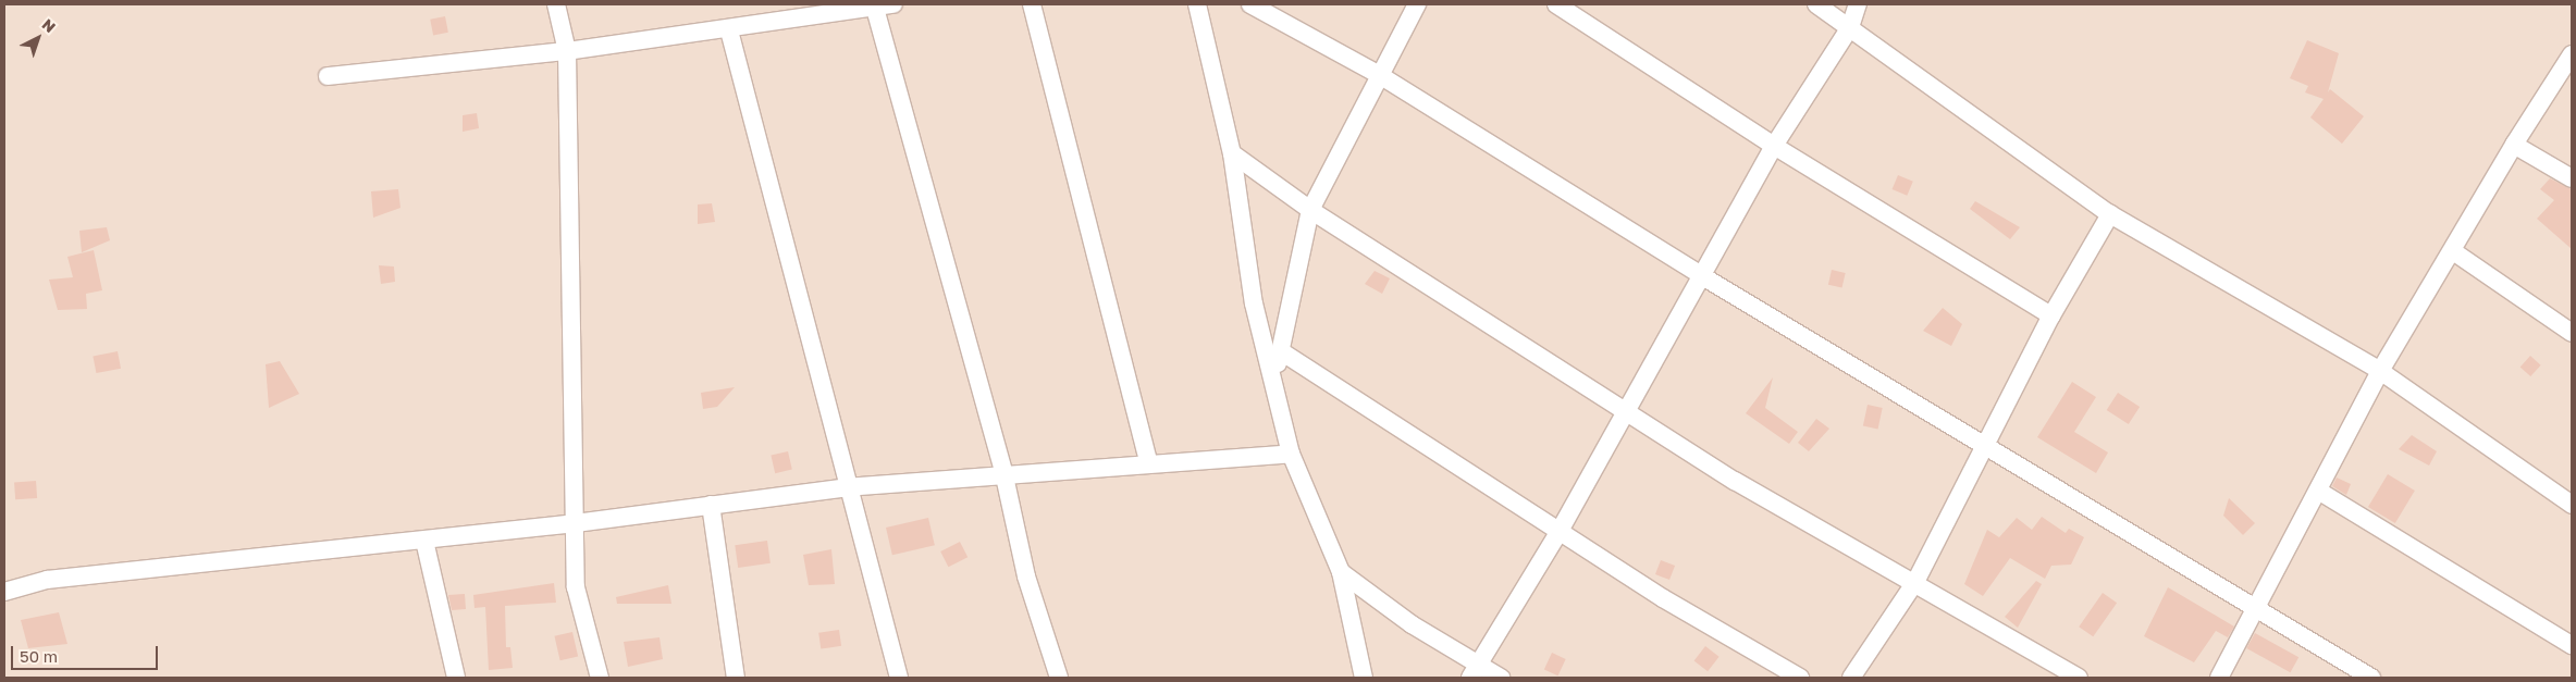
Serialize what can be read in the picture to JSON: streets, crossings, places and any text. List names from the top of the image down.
{
  "scale_bar": "50 m",
  "north": "top right"
}
